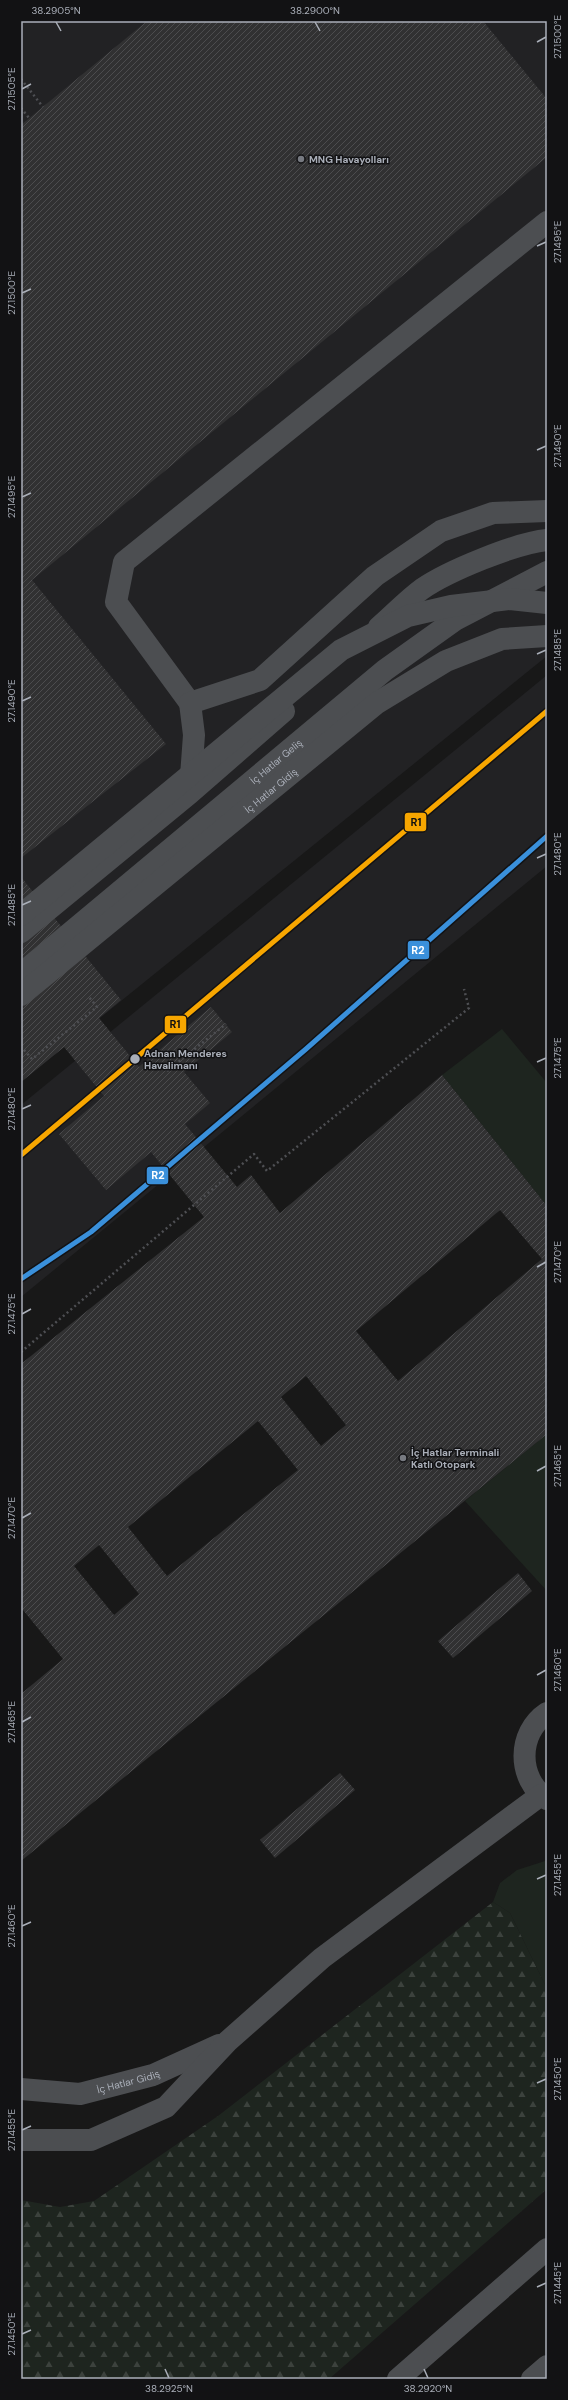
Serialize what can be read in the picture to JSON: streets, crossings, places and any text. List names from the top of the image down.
{
  "streets": {
    "street": ["İç Hatlar Geliş", "İç Hatlar Gidiş"]
  },
  "places": ["MNG Havayolları", "Adnan Menderes Havalimanı", "İç Hatlar Terminali Katlı Otopark"],
  "lines": ["transit line R1", "transit line R2"],
  "coordinates": [
    "38.2905°N",
    "38.2900°N",
    "27.1500°E",
    "27.1505°E",
    "27.1495°E",
    "27.1490°E",
    "27.1485°E",
    "27.1480°E",
    "27.1475°E",
    "27.1470°E",
    "27.1465°E",
    "27.1460°E",
    "27.1455°E",
    "27.1450°E",
    "27.1445°E",
    "38.2925°N",
    "38.2920°N"
  ]
}
